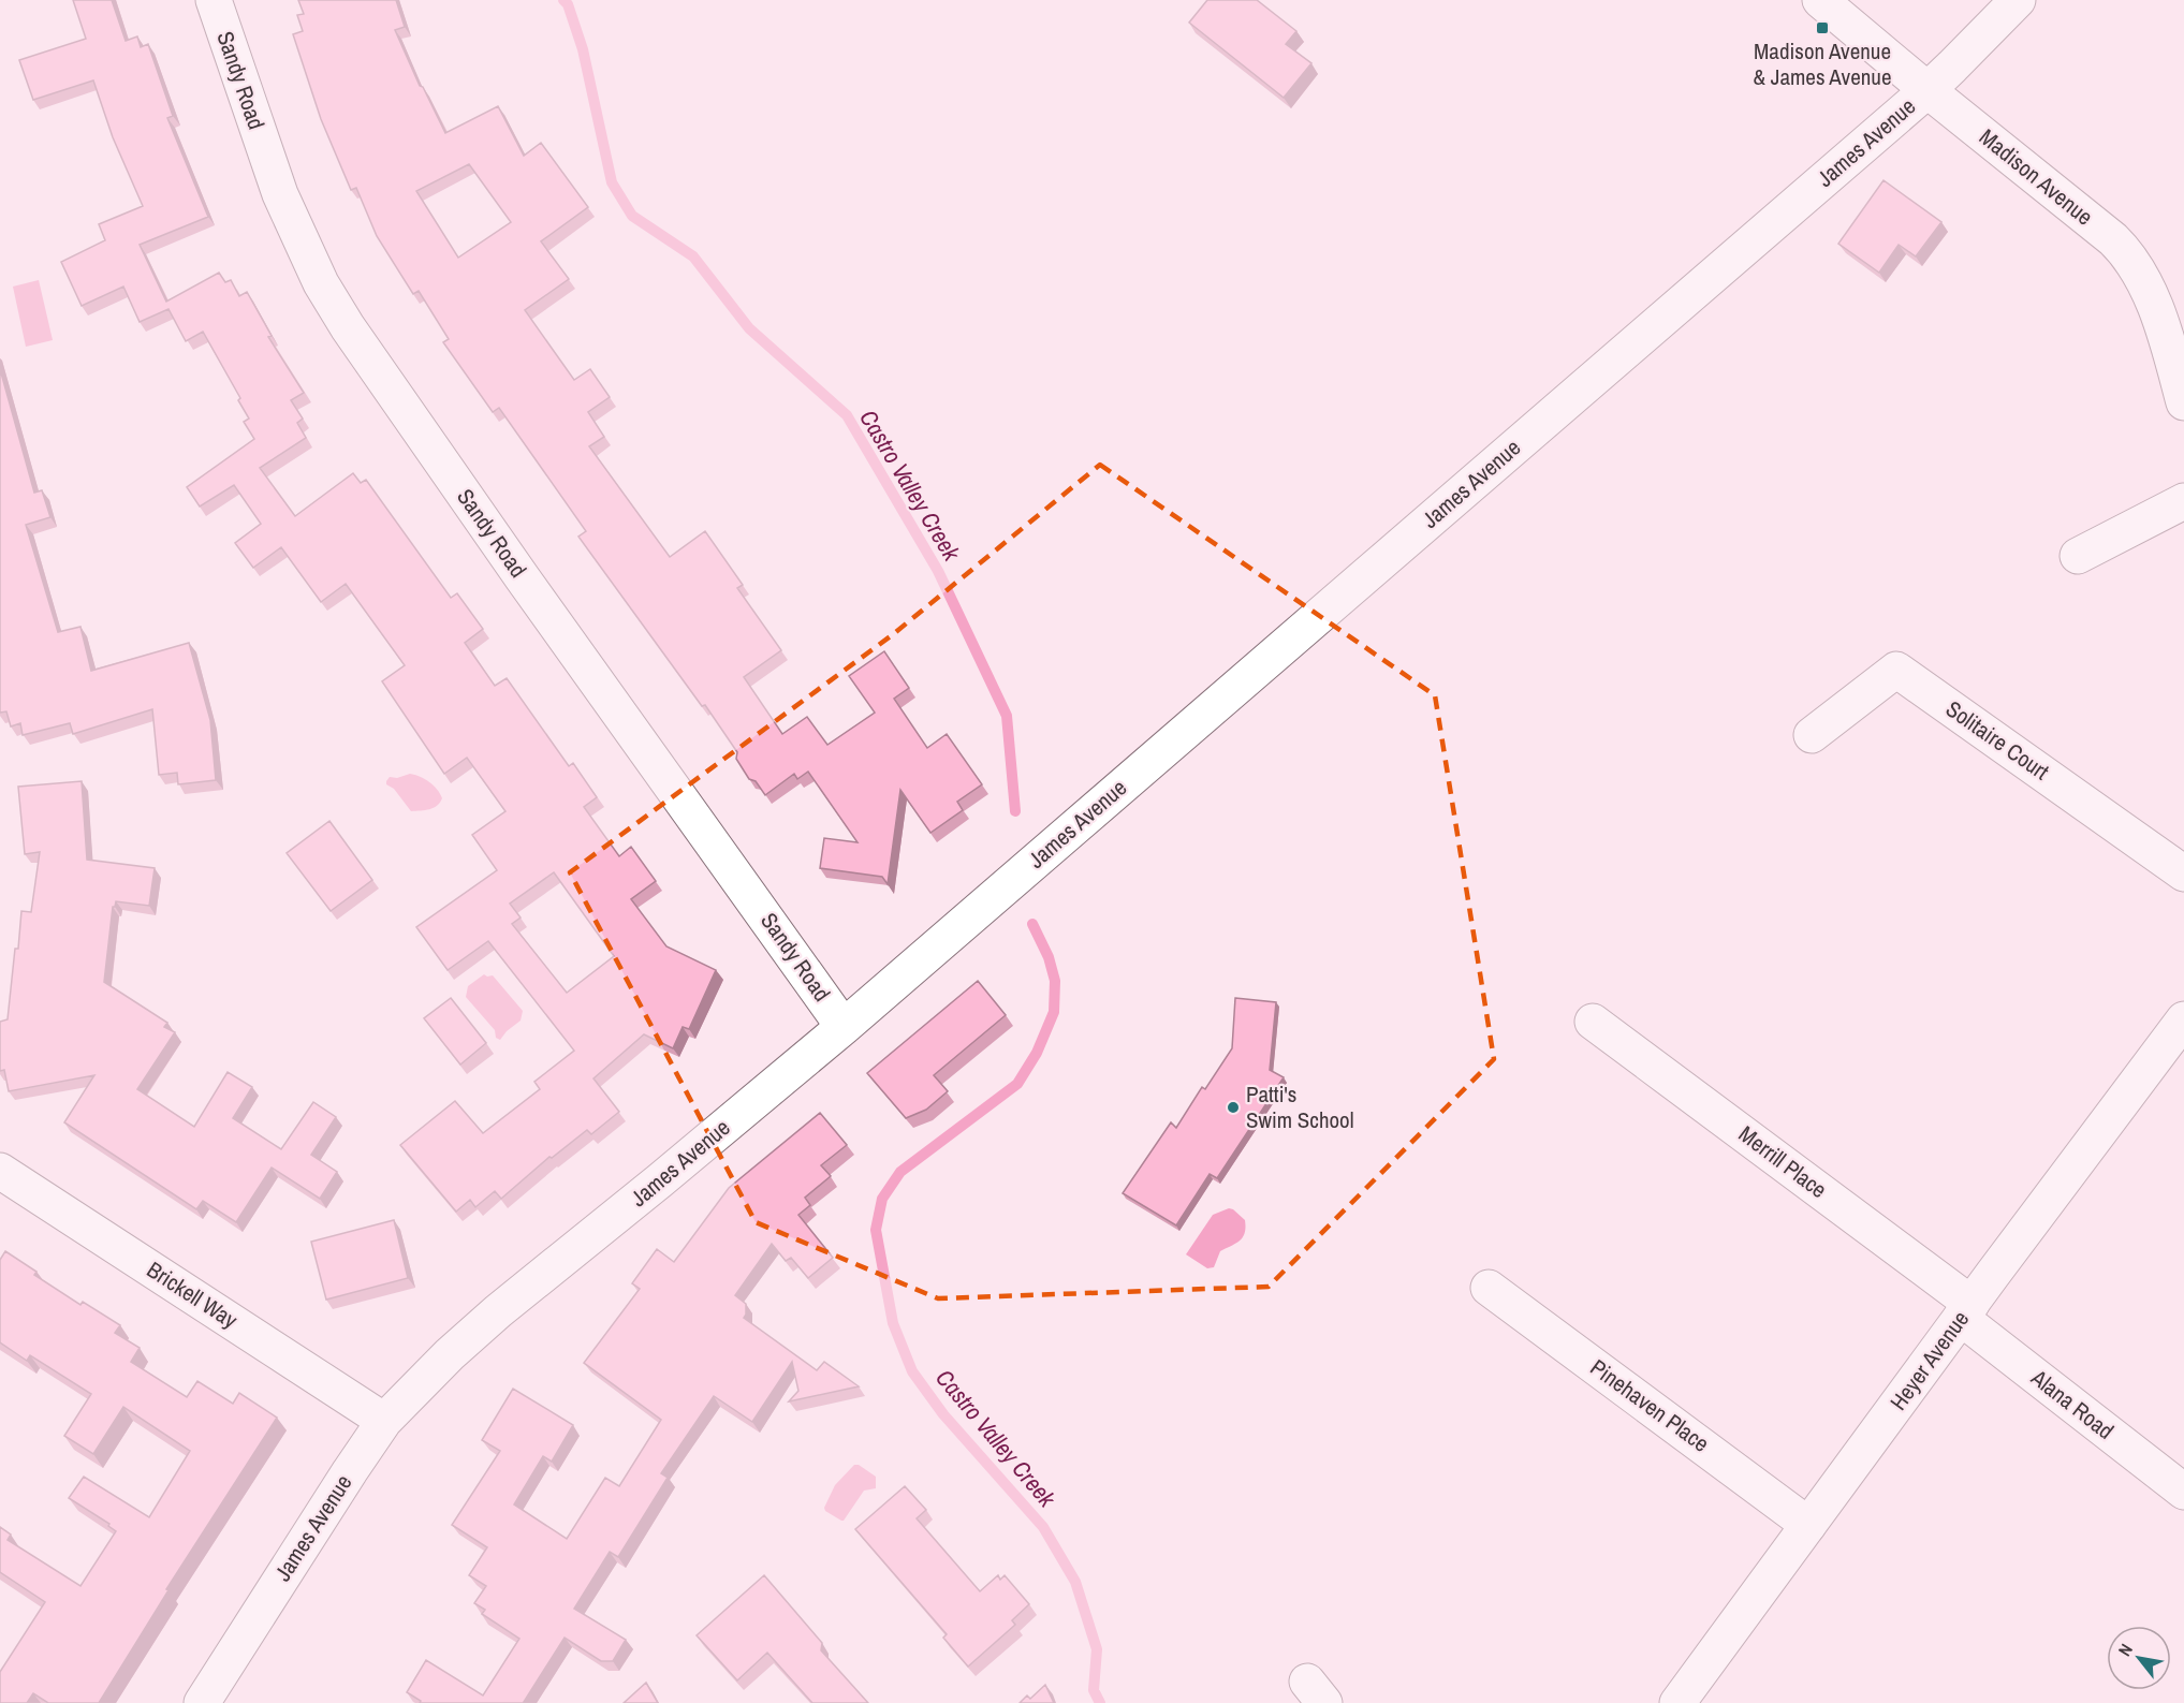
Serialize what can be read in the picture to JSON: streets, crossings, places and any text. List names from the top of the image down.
{
  "streets": {
    "street": [
      "Sandy Road",
      "James Avenue",
      "Madison Avenue",
      "Solitaire Court",
      "Merrill Place",
      "Brickell Way",
      "Heyer Avenue",
      "Alana Road",
      "Pinehaven Place"
    ]
  },
  "crossings": [
    ["Sandy Road", "James Avenue"],
    ["James Avenue", "Madison Avenue"],
    ["James Avenue", "Brickell Way"],
    ["Merrill Place", "Heyer Avenue"],
    ["Merrill Place", "Alana Road"],
    ["Heyer Avenue", "Alana Road"],
    ["Heyer Avenue", "Pinehaven Place"]
  ],
  "water": ["Castro Valley Creek"],
  "places": {
    "transit": ["Madison Avenue & James Avenue"],
    "other": ["Patti's Swim School"]
  },
  "north": "top left"
}
